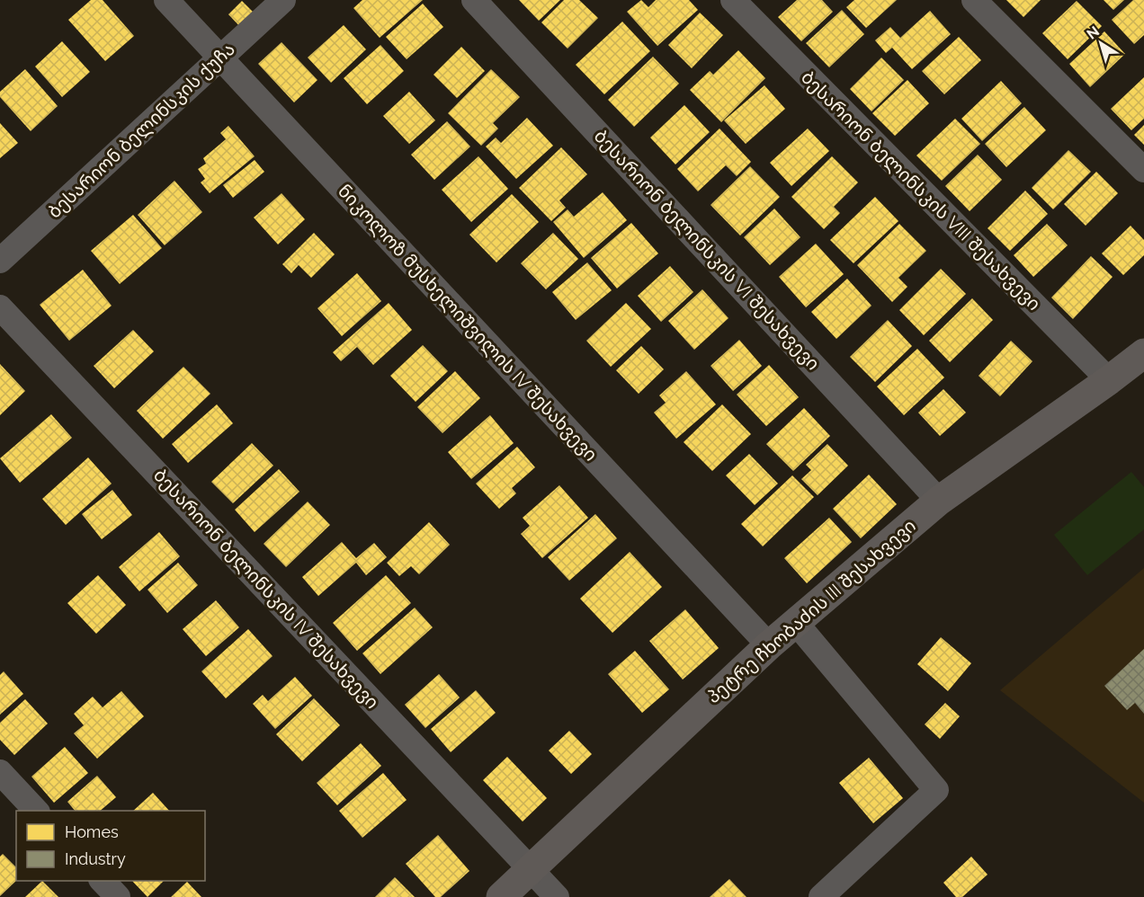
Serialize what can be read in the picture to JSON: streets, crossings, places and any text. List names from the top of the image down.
{
  "streets": {
    "street": [
      "ბესარიონ ბელინსკის ქუჩა",
      "ბესარიონ ბელინსკის VIII შესახვევი",
      "ბესარიონ ბელინსკის VI შესახვევი",
      "ნიკოლოზ მუსხელიშვილის IV შესახვევი",
      "ბესარიონ ბელინსკის IV შესახვევი",
      "პეტრე ჩხობაძის III შესახვევი"
    ]
  },
  "crossings": [
    ["ბესარიონ ბელინსკის ქუჩა", "ნიკოლოზ მუსხელიშვილის IV შესახვევი"],
    ["ბესარიონ ბელინსკის VIII შესახვევი", "პეტრე ჩხობაძის III შესახვევი"],
    ["ბესარიონ ბელინსკის VI შესახვევი", "პეტრე ჩხობაძის III შესახვევი"],
    ["ნიკოლოზ მუსხელიშვილის IV შესახვევი", "პეტრე ჩხობაძის III შესახვევი"],
    ["ბესარიონ ბელინსკის IV შესახვევი", "პეტრე ჩხობაძის III შესახვევი"]
  ],
  "legend": ["Homes", "Industry"],
  "north": "top left"
}
